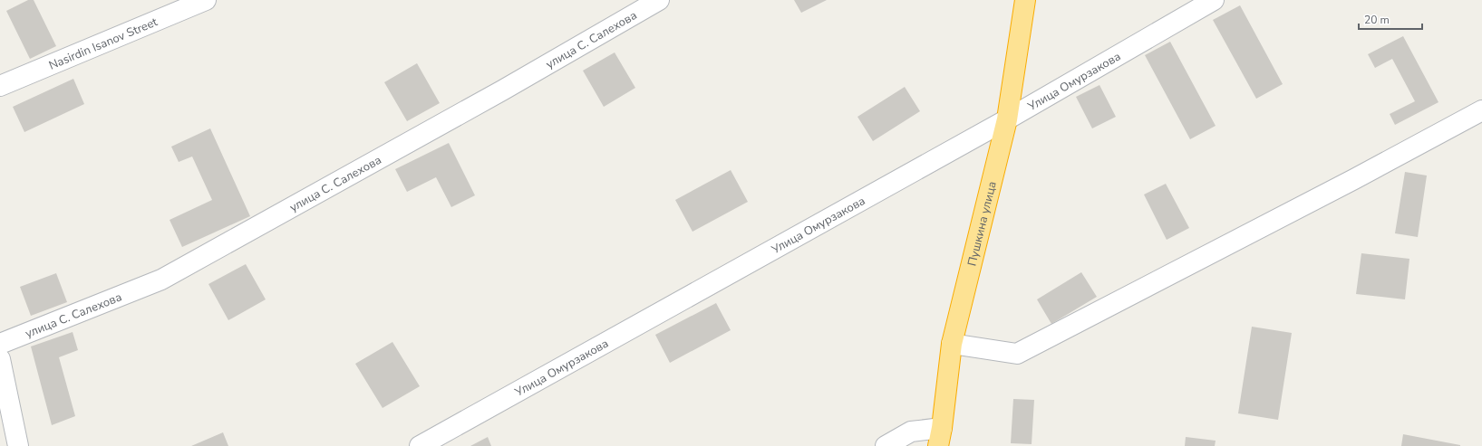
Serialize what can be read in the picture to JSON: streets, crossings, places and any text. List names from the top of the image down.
{
  "streets": {
    "highway": ["Пушкина улица"],
    "street": ["улица С. Салехова", "Nasirdin Isanov Street", "Улица Омурзакова"]
  },
  "crossings": [
    ["Улица Омурзакова", "Пушкина улица"]
  ],
  "scale_bar": "20 m"
}
